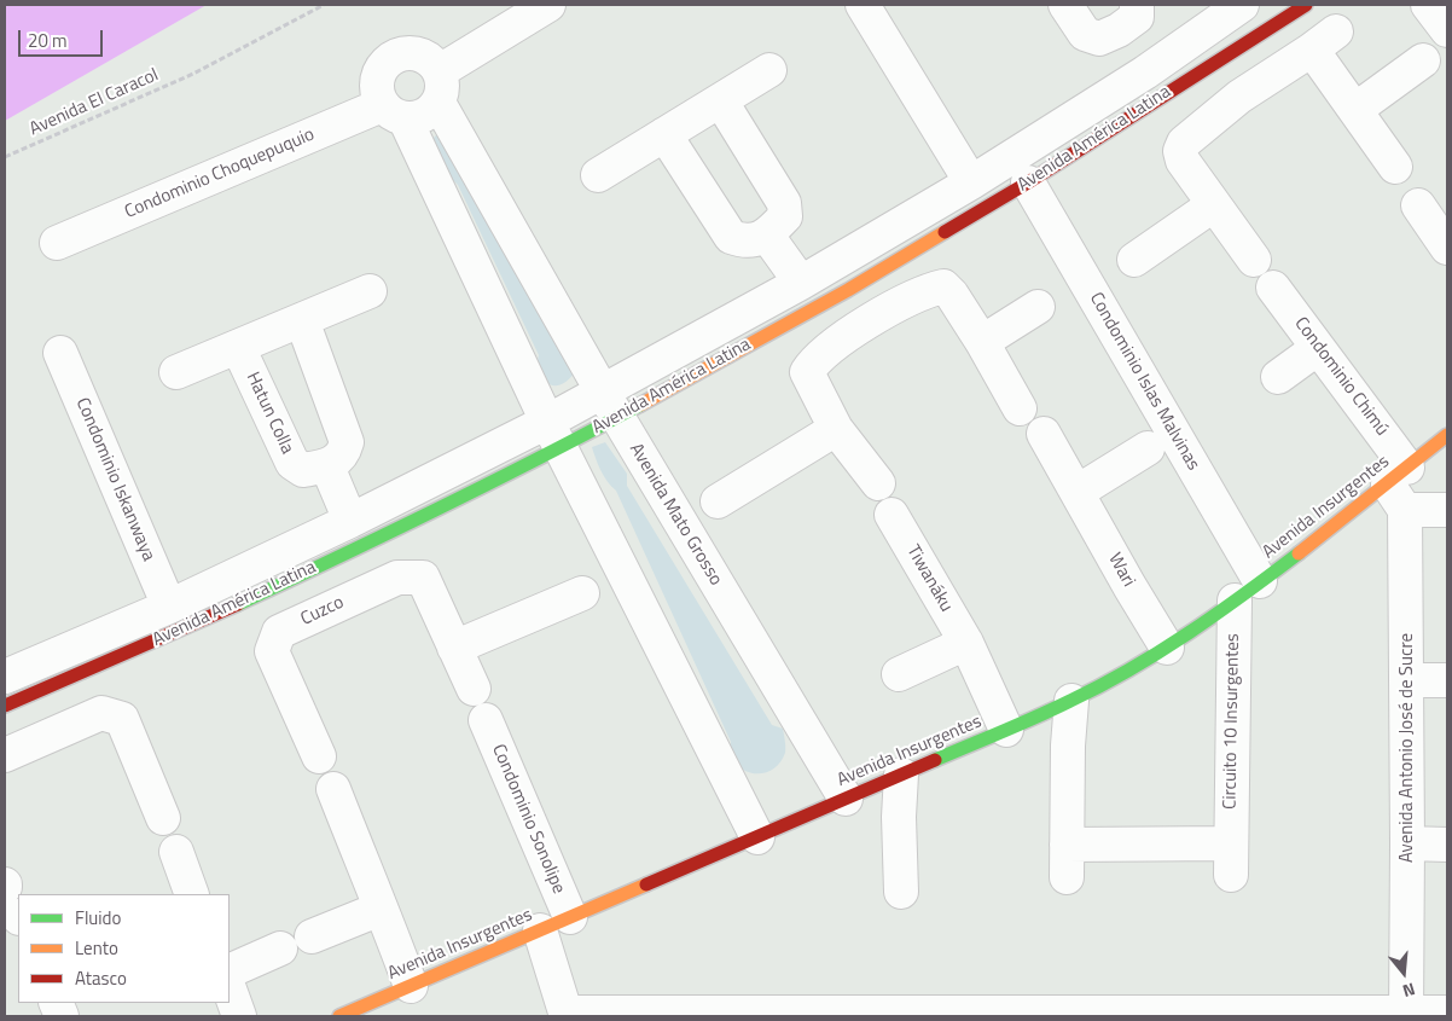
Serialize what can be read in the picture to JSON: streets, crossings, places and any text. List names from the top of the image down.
{
  "streets": {
    "street": [
      "Avenida América Latina",
      "Condominio Choquepuquio",
      "Condominio Chimú",
      "Condominio Islas Malvinas",
      "Hatun Colla",
      "Condominio Iskanwaya",
      "Avenida Insurgentes",
      "Avenida Mato Grosso",
      "Wari",
      "Tiwanáku",
      "Cuzco",
      "Circuito 10 Insurgentes",
      "Avenida Antonio José de Sucre",
      "Condominio Sonolipe"
    ],
    "path": ["Avenida El Caracol"]
  },
  "crossings": [
    ["Avenida América Latina", "Condominio Islas Malvinas"],
    ["Avenida América Latina", "Condominio Iskanwaya"],
    ["Avenida América Latina", "Avenida Mato Grosso"],
    ["Condominio Choquepuquio", "Avenida Mato Grosso"],
    ["Condominio Chimú", "Avenida Insurgentes"],
    ["Condominio Chimú", "Avenida Antonio José de Sucre"],
    ["Condominio Islas Malvinas", "Avenida Insurgentes"],
    ["Condominio Islas Malvinas", "Circuito 10 Insurgentes"],
    ["Avenida Insurgentes", "Avenida Mato Grosso"],
    ["Avenida Insurgentes", "Wari"],
    ["Avenida Insurgentes", "Tiwanáku"],
    ["Avenida Insurgentes", "Circuito 10 Insurgentes"],
    ["Avenida Insurgentes", "Avenida Antonio José de Sucre"],
    ["Avenida Insurgentes", "Condominio Sonolipe"]
  ],
  "legend": ["Fluido", "Lento", "Atasco"],
  "scale_bar": "20 m",
  "north": "bottom"
}
